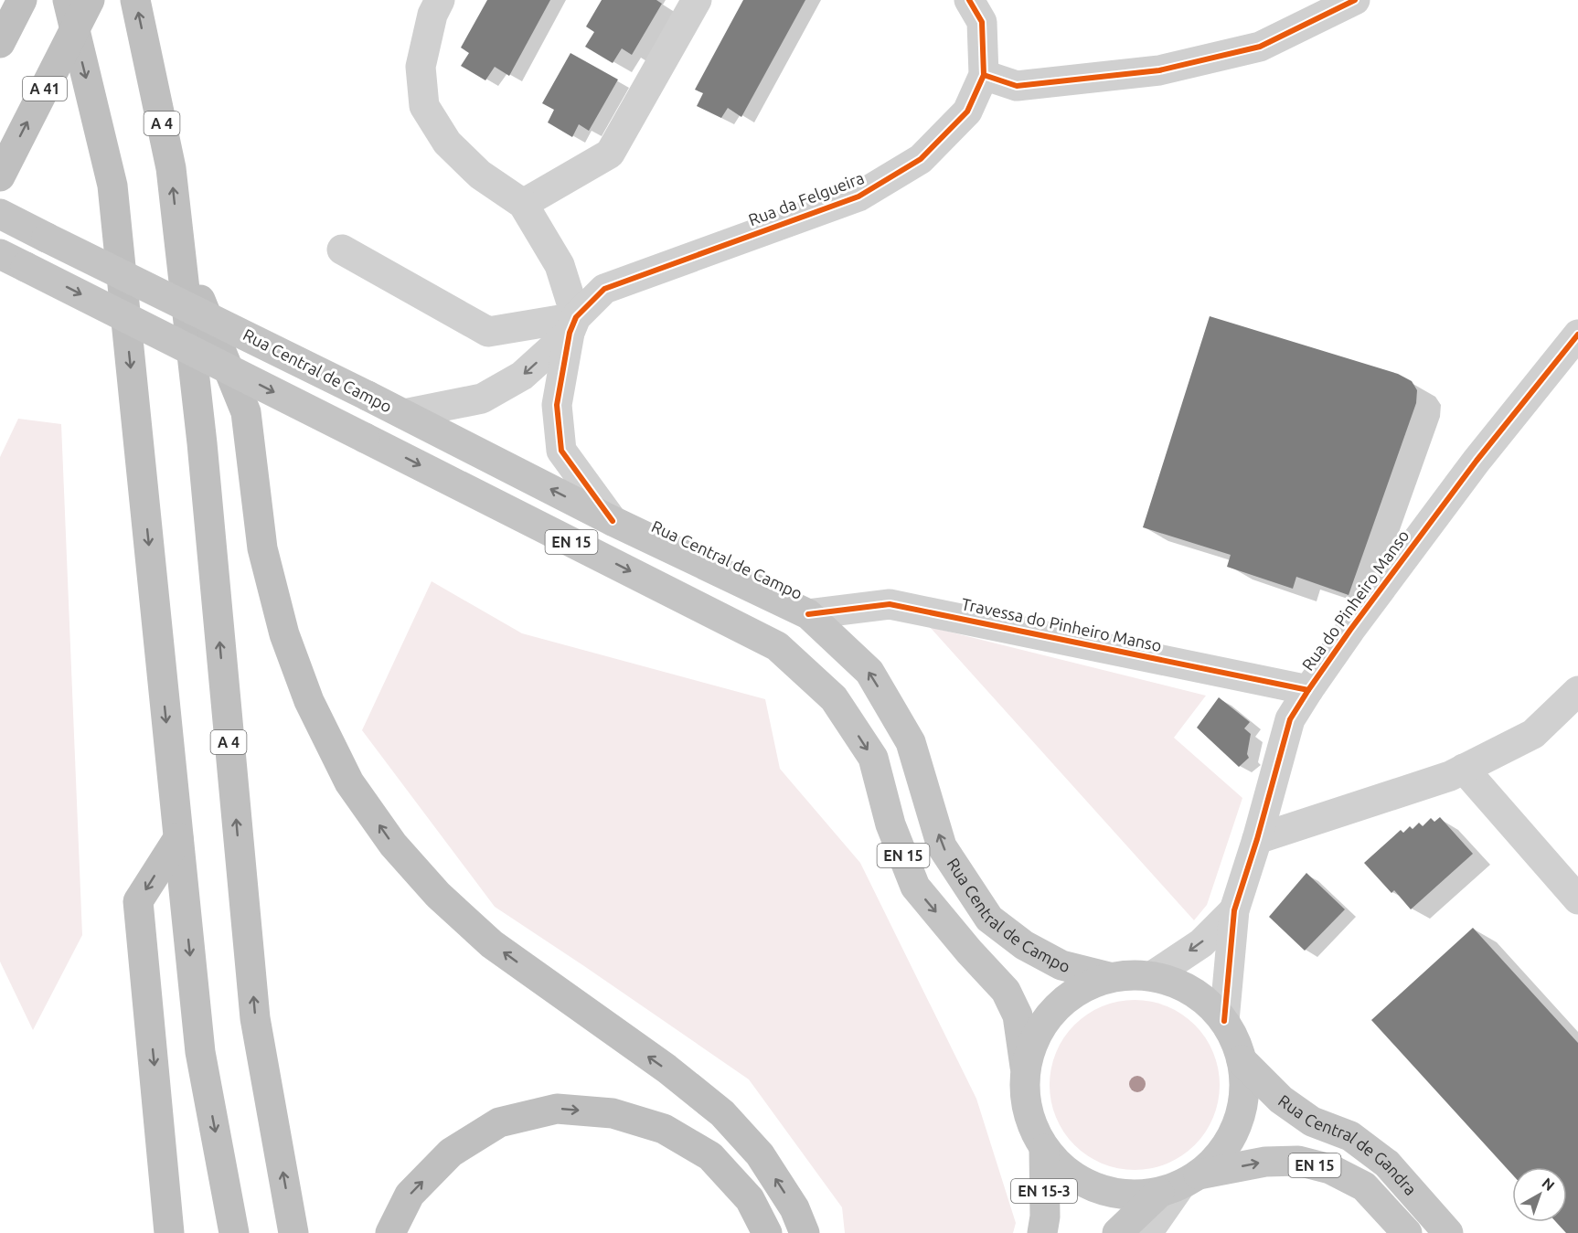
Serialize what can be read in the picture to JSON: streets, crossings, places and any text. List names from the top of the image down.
{
  "streets": {
    "highway": ["A 41", "A 4"],
    "main road": [
      "Rua Central de Campo",
      "EN 15",
      "Rua Central de Gandra",
      "EN 15-3"
    ],
    "street": ["Rua da Felgueira", "Rua do Pinheiro Manso", "Travessa do Pinheiro Manso"]
  },
  "crossings": [
    ["Rua da Felgueira", "Rua Central de Campo"],
    ["Rua Central de Campo", "EN 15"],
    ["Rua Central de Campo", "Travessa do Pinheiro Manso"],
    ["EN 15", "Rua do Pinheiro Manso"],
    ["EN 15", "Rua Central de Gandra"],
    ["EN 15", "EN 15-3"],
    ["Rua do Pinheiro Manso", "Travessa do Pinheiro Manso"]
  ],
  "north": "top right"
}
